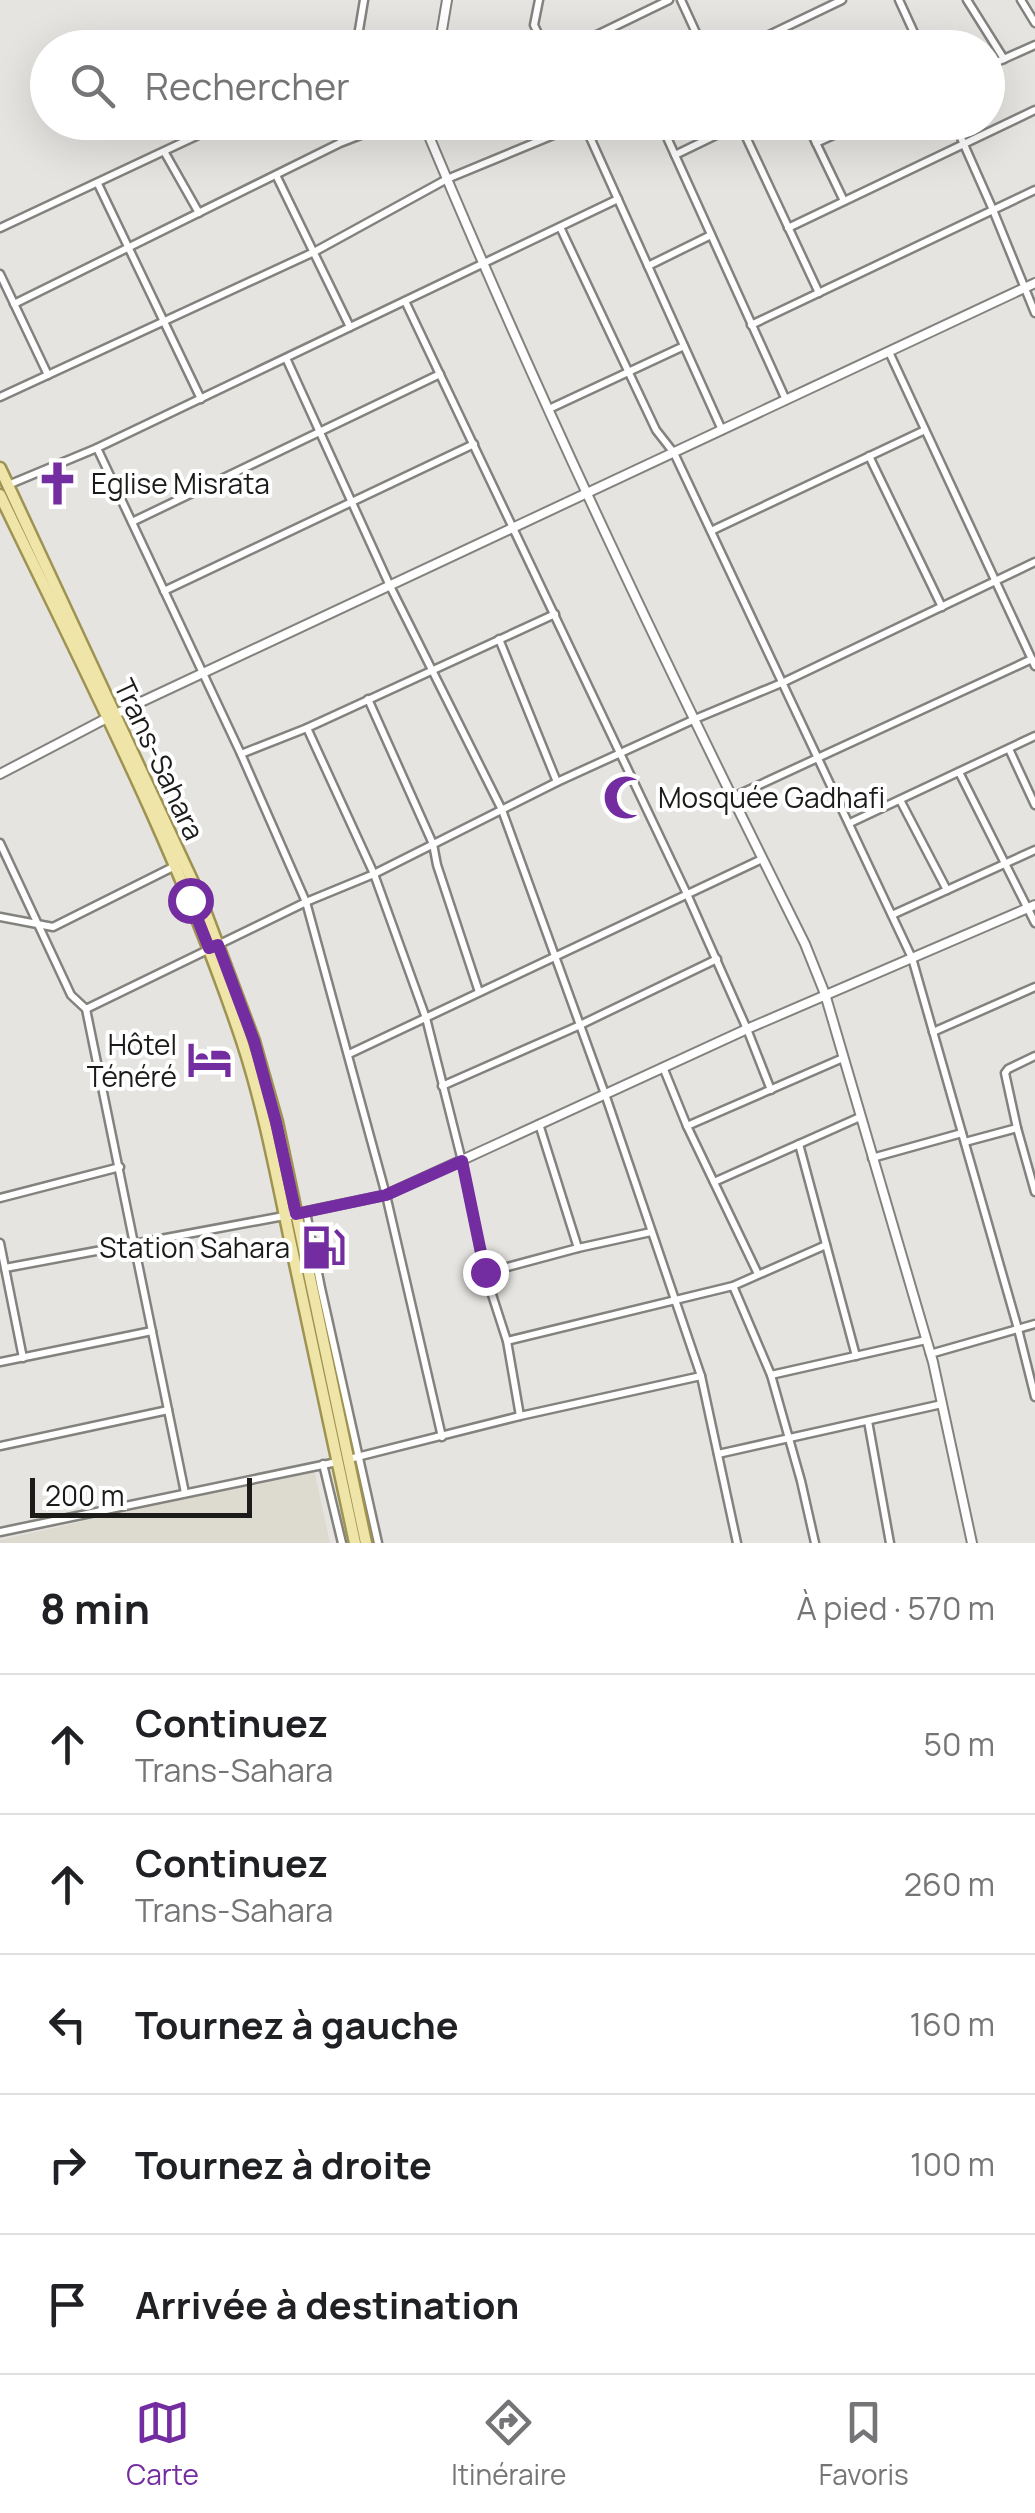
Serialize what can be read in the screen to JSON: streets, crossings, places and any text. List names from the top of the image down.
{
  "streets": {
    "main road": ["Trans-Sahara"]
  },
  "places": {
    "church": ["Eglise Misrata"],
    "mosque": ["Mosquée Gadhafi"],
    "hotel": ["Hôtel Ténéré"],
    "fuel station": ["Station Sahara"]
  },
  "scale_bar": "200 m",
  "page": {
    "search": "Rechercher",
    "scale": "200 m",
    "heading": ["8 min", "À pied · 570 m"],
    "list": [
      ["Continuez", "Trans-Sahara", "50 m"],
      ["Continuez", "Trans-Sahara", "260 m"],
      ["Tournez à gauche", "160 m"],
      ["Tournez à droite", "100 m"],
      "Arrivée à destination"
    ],
    "nav": ["Carte", "Itinéraire", "Favoris"]
  }
}
